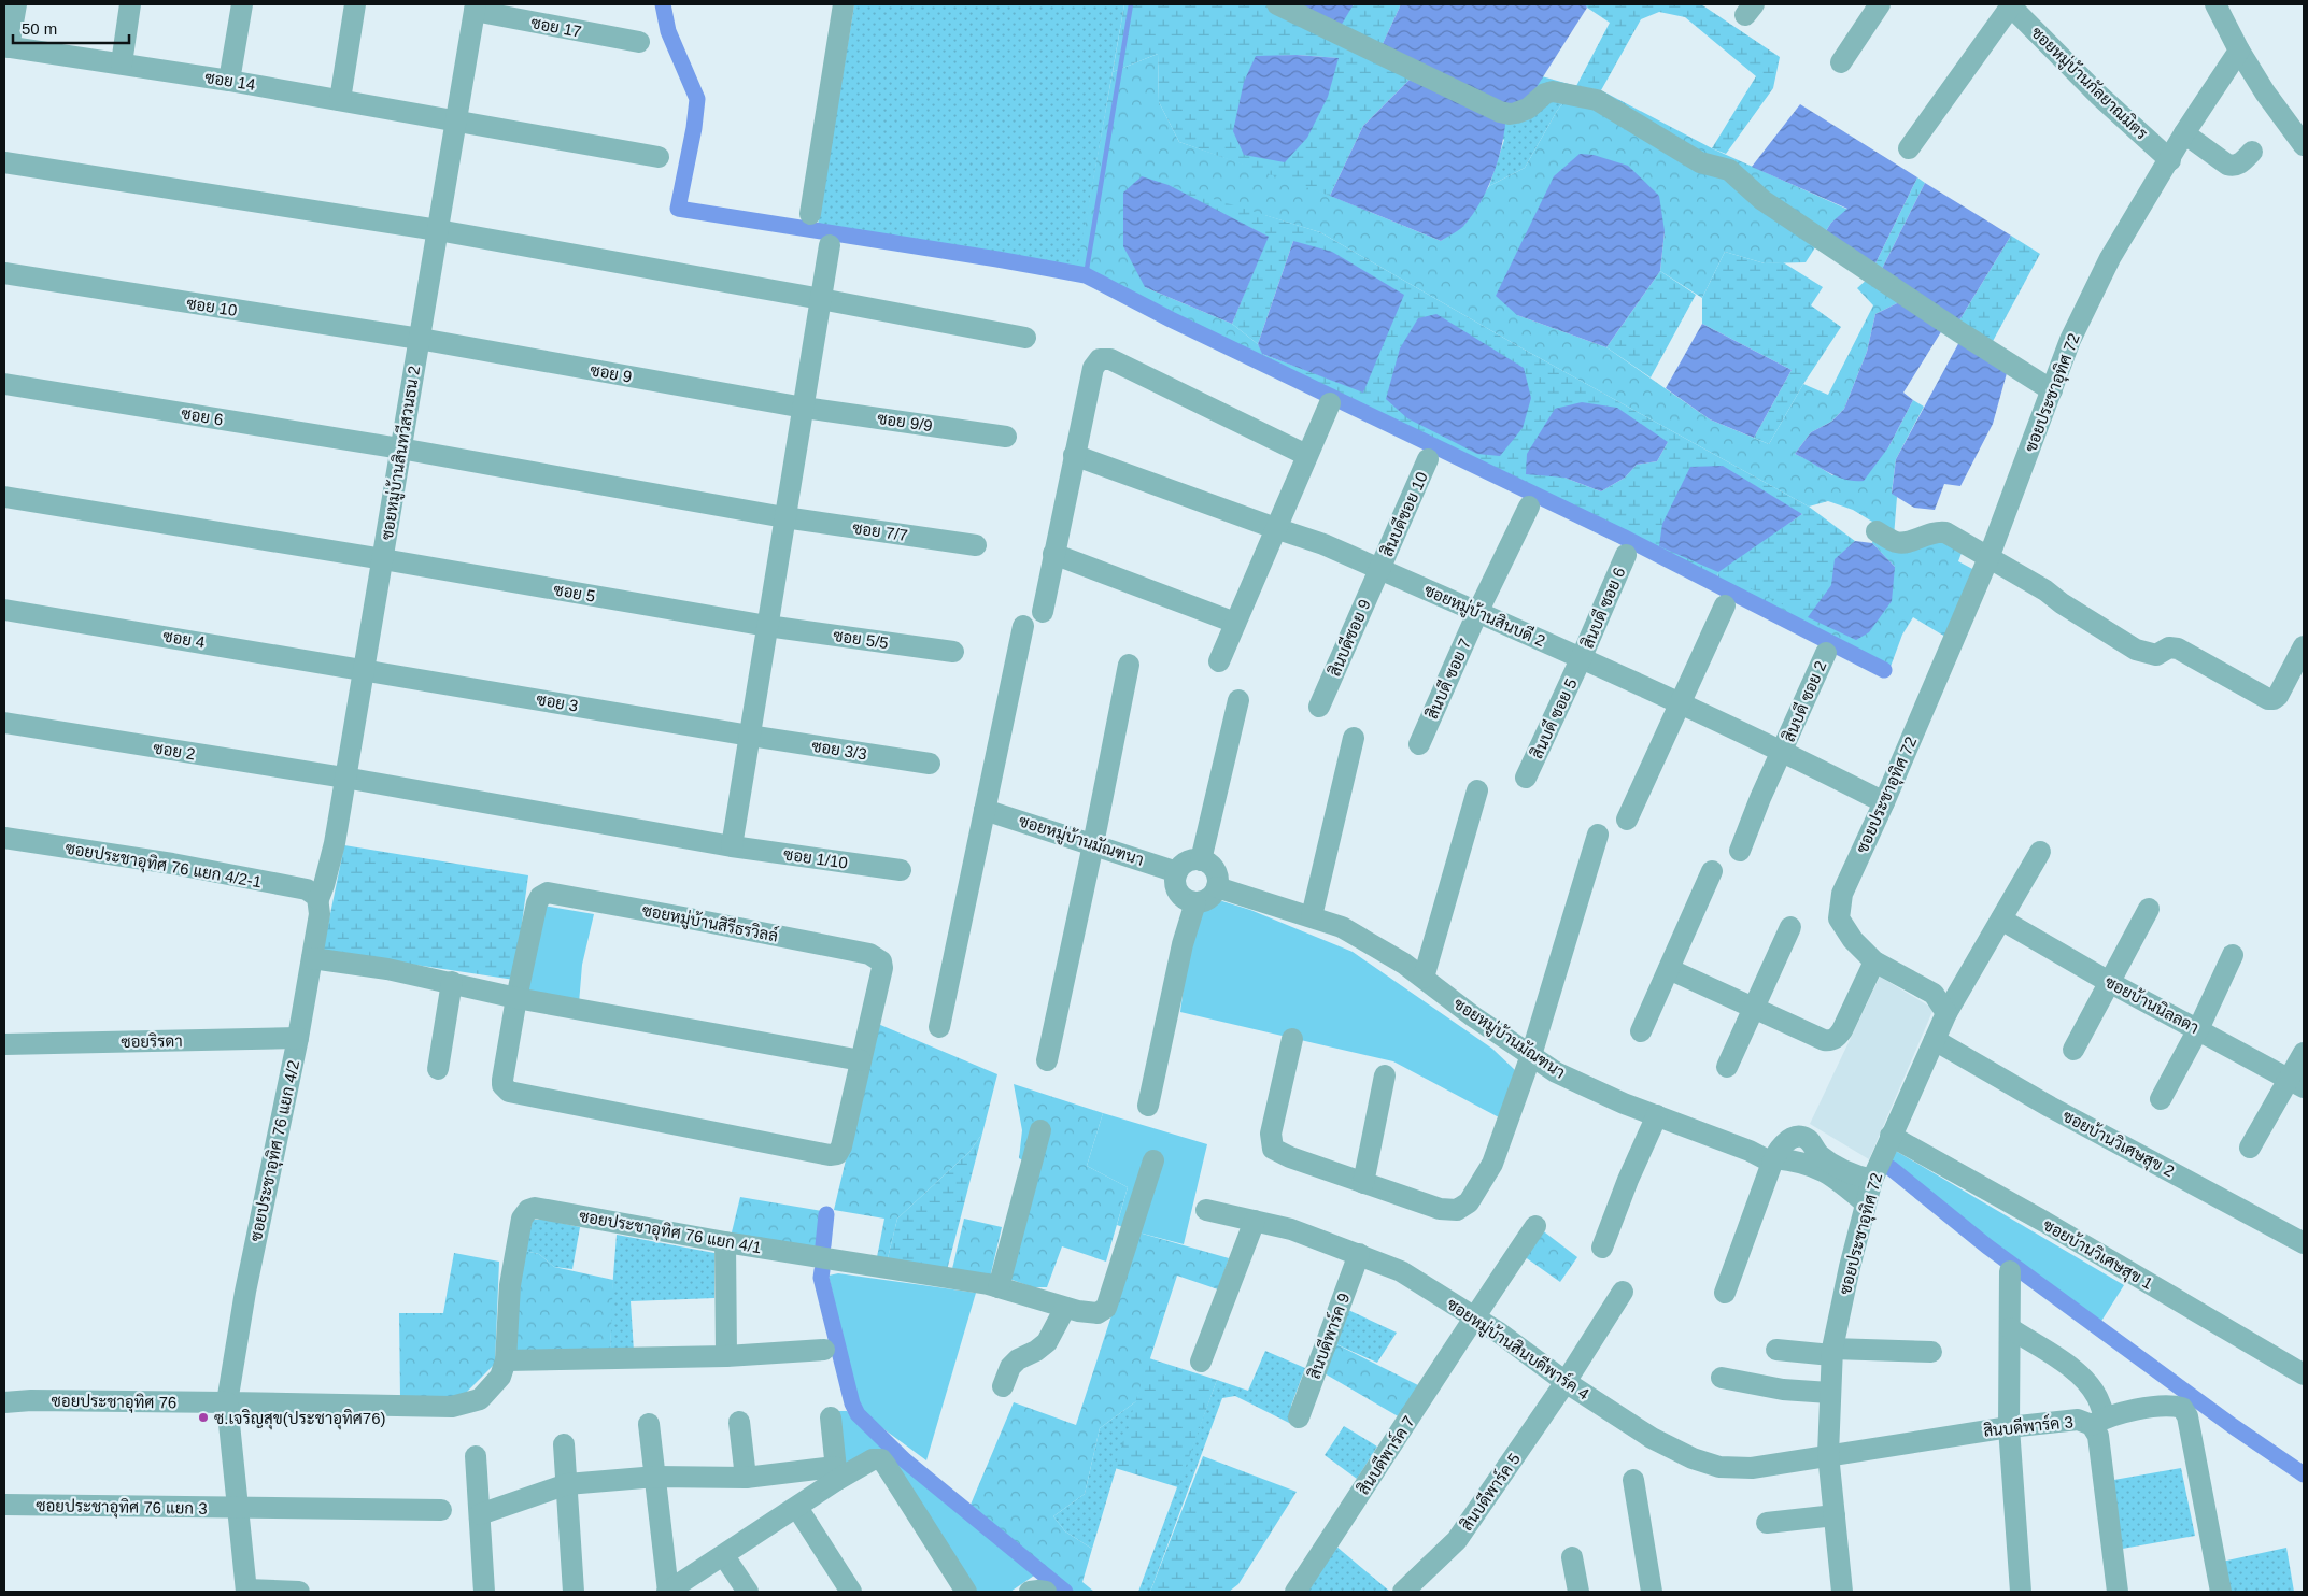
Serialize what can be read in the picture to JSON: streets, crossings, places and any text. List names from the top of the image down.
{
  "streets": {
    "street": [
      "ซอย 17",
      "ซอย 14",
      "ซอยหมู่บ้านกัลยาณมิตร",
      "ซอย 10",
      "ซอย 9",
      "ซอยประชาอุทิศ 72",
      "ซอย 6",
      "ซอย 9/9",
      "ซอยหมู่บ้านสินทวีสวนธน 2",
      "สินบดีซอย 10",
      "ซอย 7/7",
      "ซอย 5",
      "สินบดี ซอย 6",
      "ซอยหมู่บ้านสินบดี 2",
      "สินบดีซอย 9",
      "ซอย 4",
      "ซอย 5/5",
      "สินบดี ซอย 7",
      "สินบดี ซอย 2",
      "ซอย 3",
      "สินบดี ซอย 5",
      "ซอย 3/3",
      "ซอย 2",
      "ซอยหมู่บ้านมัณฑนา",
      "ซอย 1/10",
      "ซอยประชาอุทิศ 76 แยก 4/2-1",
      "ซอยหมู่บ้านสิรีธรวิลล์",
      "ซอยบ้านนิลลดา",
      "ซอยริรดา",
      "ซอยบ้านวิเศษสุข 2",
      "ซอยประชาอุทิศ 76 แยก 4/2",
      "ซอยประชาอุทิศ 76 แยก 4/1",
      "ซอยบ้านวิเศษสุข 1",
      "สินบดีพาร์ค 9",
      "ซอยหมู่บ้านสินบดีพาร์ค 4",
      "ซอยประชาอุทิศ 76",
      "สินบดีพาร์ค 3",
      "สินบดีพาร์ค 7",
      "สินบดีพาร์ค 5",
      "ซอยประชาอุทิศ 76 แยก 3"
    ]
  },
  "crossings": [
    ["ซอย 17", "ซอยหมู่บ้านสินทวีสวนธน 2"],
    ["ซอย 14", "ซอยหมู่บ้านสินทวีสวนธน 2"],
    ["ซอยหมู่บ้านกัลยาณมิตร", "ซอยประชาอุทิศ 72"],
    ["ซอย 10", "ซอย 9"],
    ["ซอย 10", "ซอยหมู่บ้านสินทวีสวนธน 2"],
    ["ซอย 9", "ซอย 9/9"],
    ["ซอย 9", "ซอยหมู่บ้านสินทวีสวนธน 2"],
    ["ซอยประชาอุทิศ 72", "ซอยหมู่บ้านสินบดี 2"],
    ["ซอยประชาอุทิศ 72", "ซอยหมู่บ้านมัณฑนา"],
    ["ซอยประชาอุทิศ 72", "ซอยบ้านวิเศษสุข 2"],
    ["ซอยประชาอุทิศ 72", "ซอยบ้านวิเศษสุข 1"],
    ["ซอยประชาอุทิศ 72", "ซอยหมู่บ้านสินบดีพาร์ค 4"],
    ["ซอยประชาอุทิศ 72", "สินบดีพาร์ค 3"],
    ["ซอย 6", "ซอยหมู่บ้านสินทวีสวนธน 2"],
    ["ซอย 6", "ซอย 7/7"],
    ["ซอยหมู่บ้านสินทวีสวนธน 2", "ซอย 5"],
    ["ซอยหมู่บ้านสินทวีสวนธน 2", "ซอย 4"],
    ["ซอยหมู่บ้านสินทวีสวนธน 2", "ซอย 3"],
    ["ซอยหมู่บ้านสินทวีสวนธน 2", "ซอย 2"],
    ["ซอยหมู่บ้านสินทวีสวนธน 2", "ซอยประชาอุทิศ 76 แยก 4/2-1"],
    ["ซอยหมู่บ้านสินทวีสวนธน 2", "ซอยประชาอุทิศ 76 แยก 4/2"],
    ["สินบดีซอย 10", "ซอยหมู่บ้านสินบดี 2"],
    ["สินบดีซอย 10", "สินบดีซอย 9"],
    ["ซอย 5", "ซอย 5/5"],
    ["สินบดี ซอย 6", "ซอยหมู่บ้านสินบดี 2"],
    ["สินบดี ซอย 6", "สินบดี ซอย 5"],
    ["ซอยหมู่บ้านสินบดี 2", "สินบดีซอย 9"],
    ["ซอยหมู่บ้านสินบดี 2", "สินบดี ซอย 7"],
    ["ซอยหมู่บ้านสินบดี 2", "สินบดี ซอย 2"],
    ["ซอยหมู่บ้านสินบดี 2", "สินบดี ซอย 5"],
    ["ซอย 4", "ซอย 3"],
    ["ซอย 3", "ซอย 3/3"],
    ["ซอย 2", "ซอย 1/10"],
    ["ซอยประชาอุทิศ 76 แยก 4/2-1", "ซอยประชาอุทิศ 76 แยก 4/2"],
    ["ซอยริรดา", "ซอยประชาอุทิศ 76 แยก 4/2"],
    ["ซอยประชาอุทิศ 76 แยก 4/2", "ซอยประชาอุทิศ 76 แยก 4/1"],
    ["ซอยประชาอุทิศ 76 แยก 4/2", "ซอยประชาอุทิศ 76"],
    ["ซอยประชาอุทิศ 76 แยก 4/1", "ซอยประชาอุทิศ 76"],
    ["สินบดีพาร์ค 9", "ซอยหมู่บ้านสินบดีพาร์ค 4"],
    ["ซอยหมู่บ้านสินบดีพาร์ค 4", "สินบดีพาร์ค 3"],
    ["ซอยหมู่บ้านสินบดีพาร์ค 4", "สินบดีพาร์ค 7"],
    ["ซอยหมู่บ้านสินบดีพาร์ค 4", "สินบดีพาร์ค 5"]
  ],
  "places": ["ซ.เจริญสุข(ประชาอุทิศ76)"],
  "scale_bar": "50 m"
}
